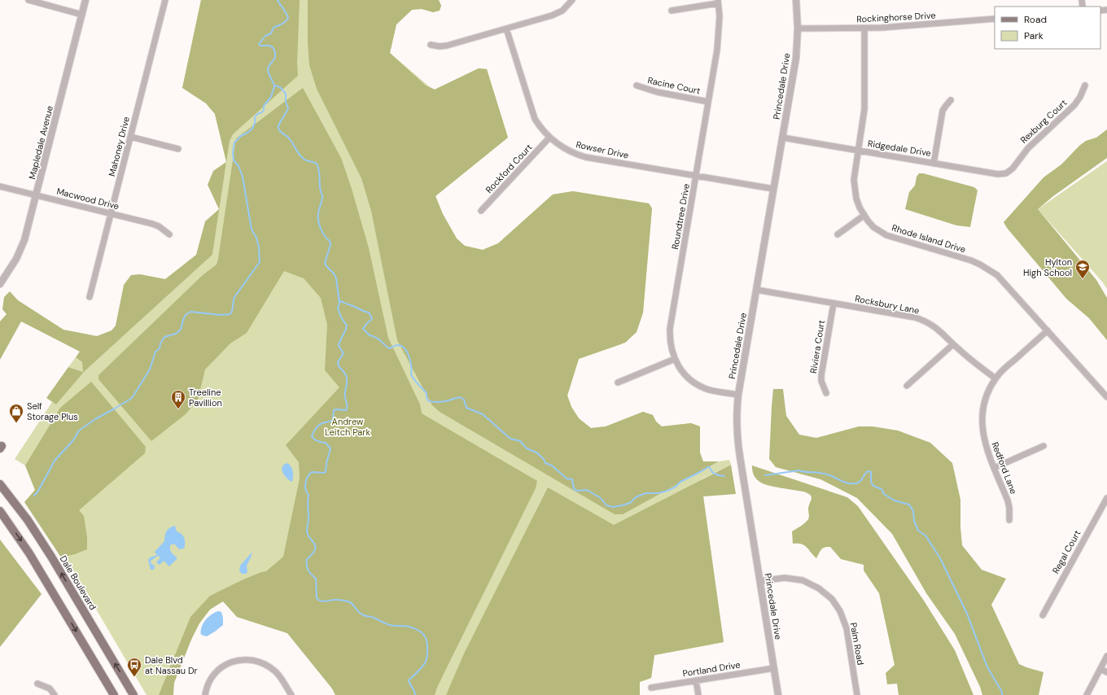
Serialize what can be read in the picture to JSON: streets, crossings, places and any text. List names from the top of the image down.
{
  "streets": {
    "main road": ["Dale Boulevard"],
    "street": [
      "Rockinghorse Drive",
      "Racine Court",
      "Princedale Drive",
      "Rexburg Court",
      "Mapledale Avenue",
      "Mahoney Drive",
      "Ridgedale Drive",
      "Rowser Drive",
      "Rockford Court",
      "Macwood Drive",
      "Roundtree Drive",
      "Rhode Island Drive",
      "Rocksbury Lane",
      "Riviera Court",
      "Redford Lane",
      "Regal Court",
      "Palm Road",
      "Portland Drive"
    ]
  },
  "crossings": [
    ["Rockinghorse Drive", "Princedale Drive"],
    ["Rockinghorse Drive", "Rhode Island Drive"],
    ["Racine Court", "Roundtree Drive"],
    ["Princedale Drive", "Ridgedale Drive"],
    ["Princedale Drive", "Rowser Drive"],
    ["Princedale Drive", "Roundtree Drive"],
    ["Princedale Drive", "Rocksbury Lane"],
    ["Princedale Drive", "Palm Road"],
    ["Princedale Drive", "Portland Drive"],
    ["Rexburg Court", "Ridgedale Drive"],
    ["Mapledale Avenue", "Macwood Drive"],
    ["Mahoney Drive", "Macwood Drive"],
    ["Ridgedale Drive", "Rhode Island Drive"],
    ["Rowser Drive", "Rockford Court"],
    ["Rowser Drive", "Roundtree Drive"],
    ["Rhode Island Drive", "Redford Lane"],
    ["Rocksbury Lane", "Riviera Court"],
    ["Rocksbury Lane", "Redford Lane"]
  ],
  "parks": ["Andrew Leitch Park"],
  "places": {
    "school or university": ["Hylton High School"],
    "building": ["Treeline Pavillion"],
    "shop": ["Self Storage Plus"],
    "bus stop": ["Dale Blvd at Nassau Dr"]
  },
  "legend": ["Road", "Park"]
}
